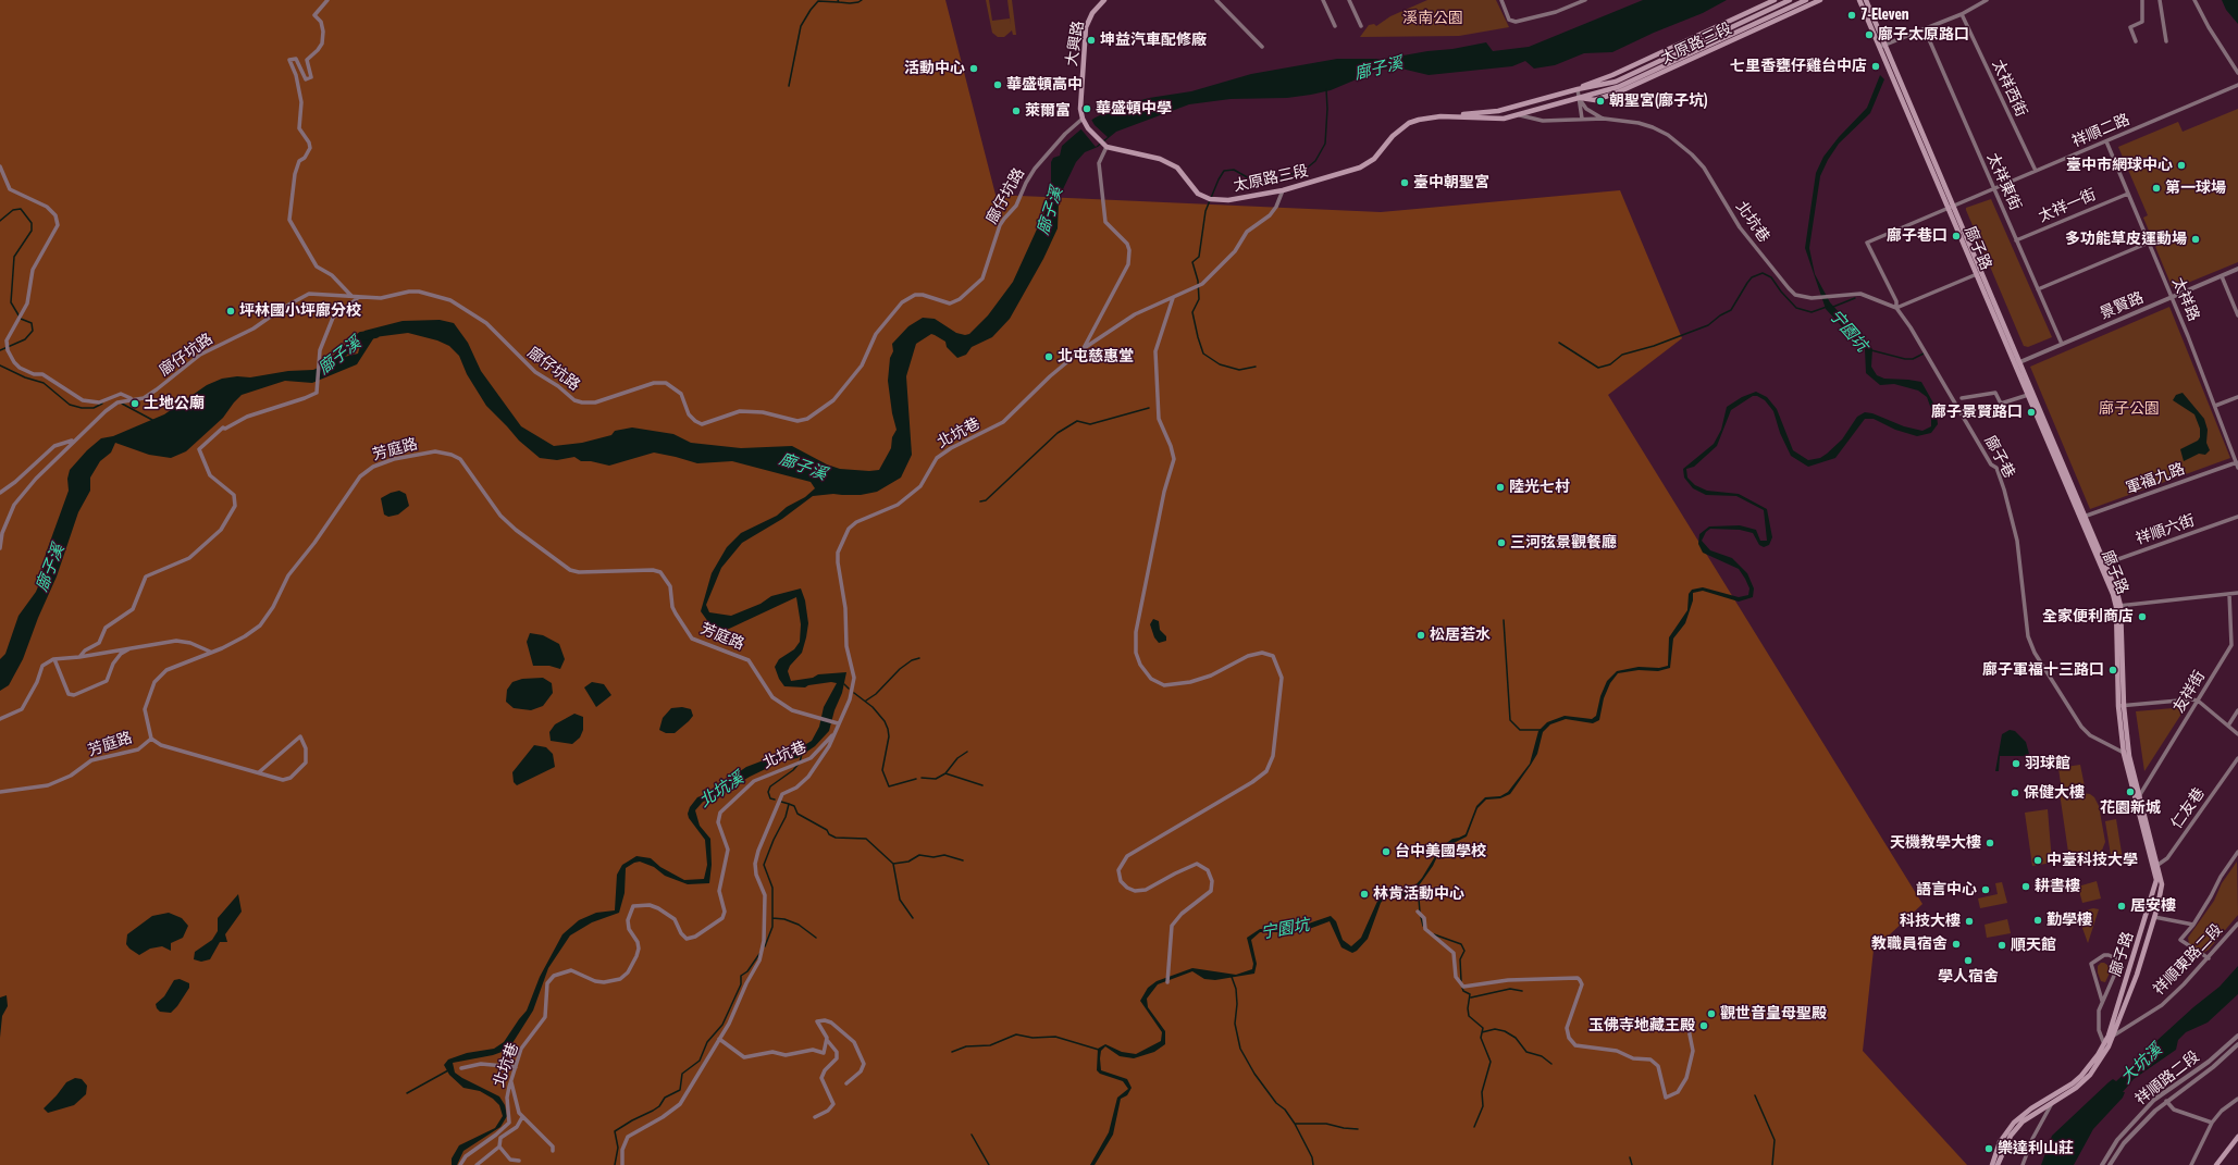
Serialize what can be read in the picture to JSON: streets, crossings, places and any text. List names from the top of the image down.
{
  "streets": {
    "main road": ["大興路", "太原路三段", "廍子路"],
    "street": [
      "太祥西街",
      "祥順二路",
      "太祥東街",
      "廍仔坑路",
      "太祥一街",
      "北坑巷",
      "太祥路",
      "景賢路",
      "芳庭路",
      "廍子巷",
      "軍福九路",
      "祥順六街",
      "友祥街",
      "仁友巷",
      "祥順東路二段",
      "祥順路二段"
    ]
  },
  "crossings": [
    ["大興路", "廍仔坑路"],
    ["太原路三段", "北坑巷"],
    ["太祥西街", "祥順二路"],
    ["祥順二路", "太祥東街"],
    ["祥順二路", "廍子路"],
    ["祥順二路", "太祥路"],
    ["祥順二路", "廍子巷"],
    ["太祥東街", "太祥一街"],
    ["太祥東街", "景賢路"],
    ["太祥一街", "太祥路"],
    ["北坑巷", "芳庭路"],
    ["北坑巷", "廍子巷"],
    ["廍子路", "景賢路"],
    ["廍子路", "廍子巷"],
    ["廍子路", "軍福九路"],
    ["廍子路", "祥順六街"],
    ["廍子路", "友祥街"],
    ["廍子路", "仁友巷"],
    ["廍子路", "祥順東路二段"],
    ["太祥路", "景賢路"],
    ["太祥路", "軍福九路"]
  ],
  "water": [
    "廍子溪",
    "宁園坑",
    "北坑溪",
    "大坑溪"
  ],
  "parks": ["溪南公園", "廍子公園"],
  "places": [
    "7-Eleven",
    "廍子太原路口",
    "坤益汽車配修廠",
    "七里香甕仔雞台中店",
    "活動中心",
    "華盛頓高中",
    "朝聖宮(廍子坑)",
    "華盛頓中學",
    "萊爾富",
    "臺中市網球中心",
    "臺中朝聖宮",
    "第一球場",
    "廍子巷口",
    "多功能草皮運動場",
    "坪林國小坪廍分校",
    "北屯慈惠堂",
    "土地公廟",
    "廍子景賢路口",
    "陸光七村",
    "三河弦景觀餐廳",
    "全家便利商店",
    "松居若水",
    "廍子軍福十三路口",
    "羽球館",
    "花園新城",
    "保健大樓",
    "天機教學大樓",
    "台中美國學校",
    "中臺科技大學",
    "耕書樓",
    "語言中心",
    "林肯活動中心",
    "居安樓",
    "勤學樓",
    "科技大樓",
    "教職員宿舍",
    "順天館",
    "學人宿舍",
    "觀世音皇母聖殿",
    "玉佛寺地藏王殿",
    "樂達利山莊"
  ]
}
